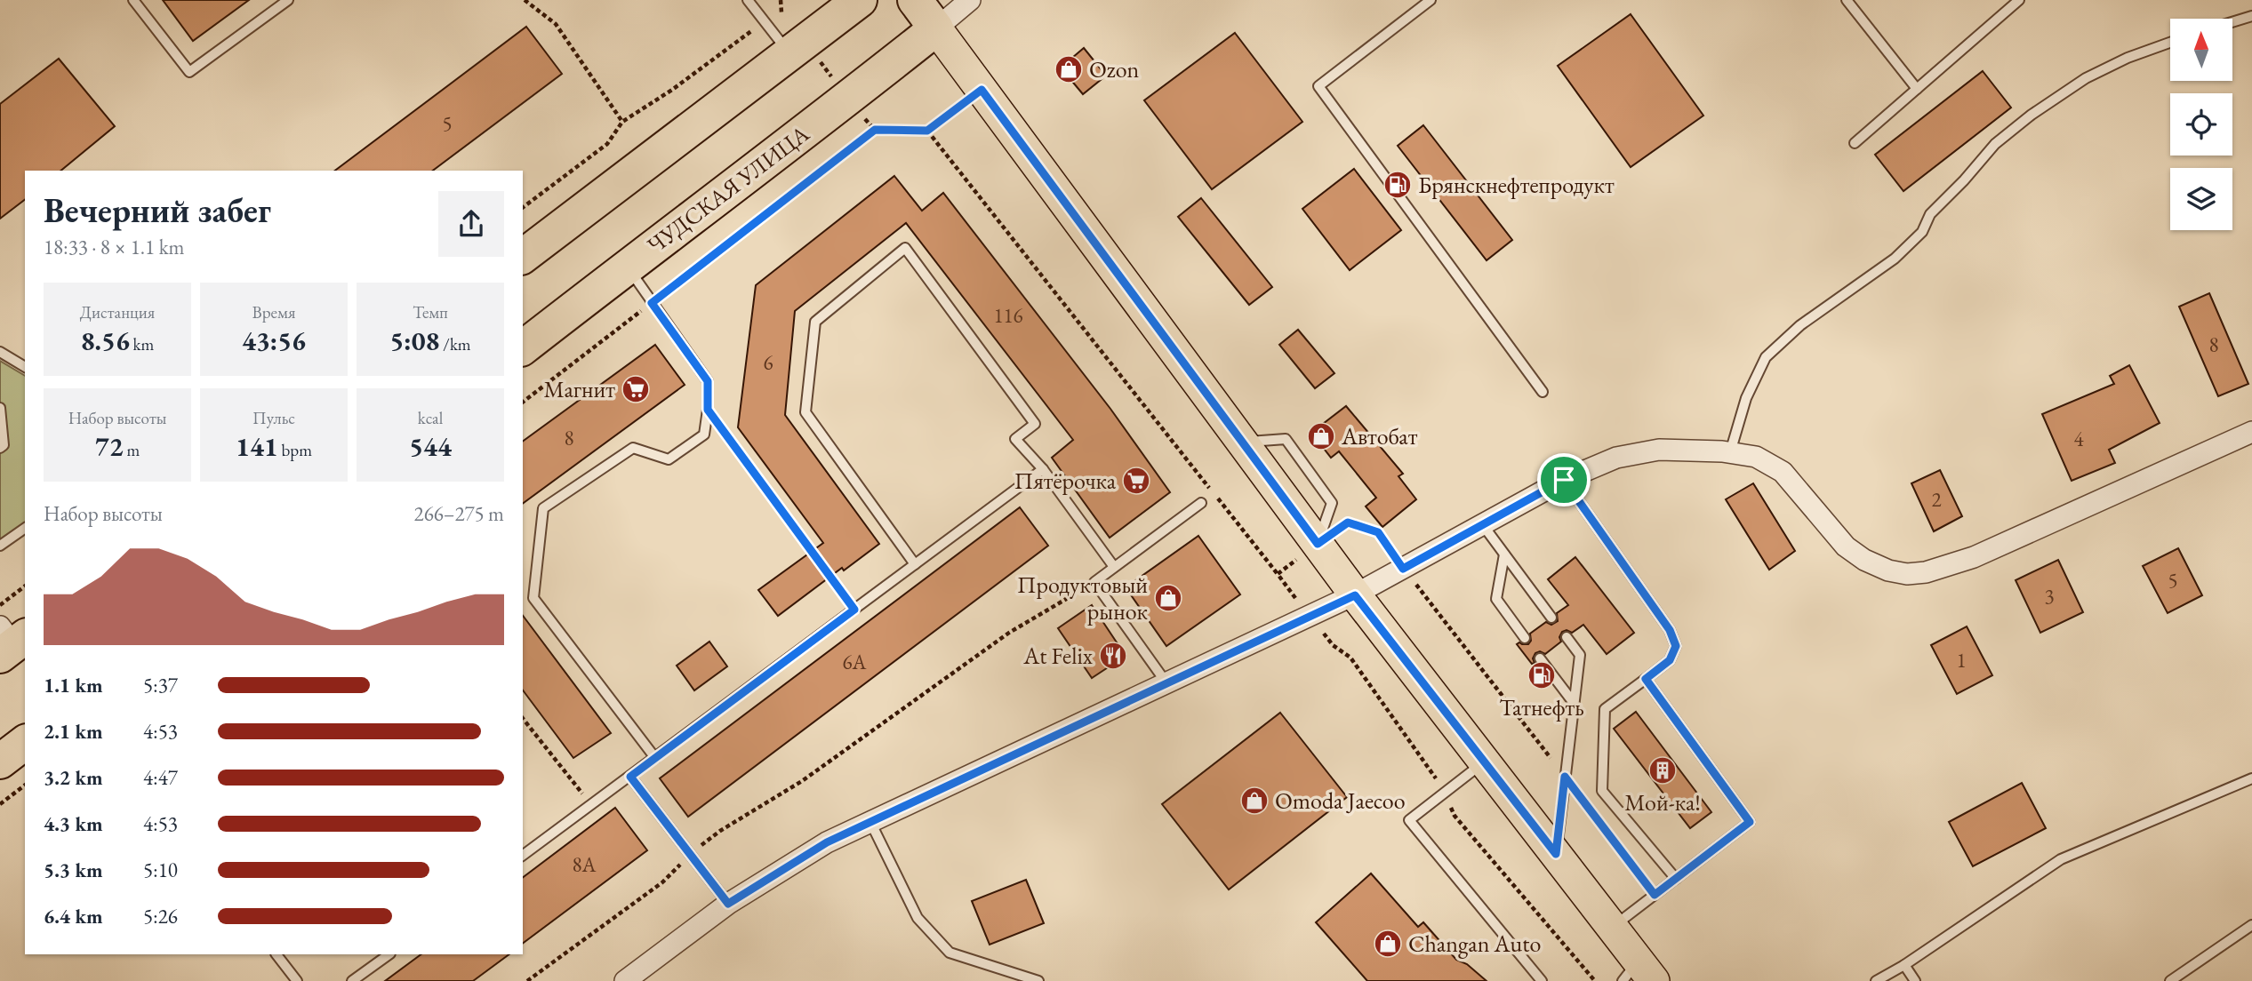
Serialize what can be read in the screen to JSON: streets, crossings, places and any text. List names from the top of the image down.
{
  "streets": {
    "highway": ["ЧУДСКАЯ УЛИЦА"]
  },
  "places": {
    "shop": [
      "Ozon",
      "Автобат",
      "Продуктовый рынок",
      "Omoda Jaecoo",
      "Changan Auto"
    ],
    "fuel station": ["Брянскнефтепродукт", "Татнефть"],
    "supermarket": ["Магнит", "Пятёрочка"],
    "restaurant": ["At Felix"],
    "building": ["Мой-ка!"]
  },
  "house_numbers": [
    "5",
    "116",
    "8",
    "6",
    "8",
    "4",
    "2",
    "5",
    "3",
    "1",
    "6А",
    "8А"
  ],
  "north": "top",
  "page": {
    "heading": ["Вечерний забег", "18:33 · 8 × 1.1 km"],
    "stats": [
      ["Дистанция", "8.56 km"],
      ["Время", "43:56"],
      ["Темп", "5:08 /km"],
      ["Набор высоты", "72 m"],
      ["Пульс", "141 bpm"],
      ["kcal", "544"]
    ],
    "chart": ["Набор высоты", "266–275 m"],
    "list": [
      {
        "name": "1.1 km",
        "note": "5:37"
      },
      {
        "name": "2.1 km",
        "note": "4:53"
      },
      {
        "name": "3.2 km",
        "note": "4:47"
      },
      {
        "name": "4.3 km",
        "note": "4:53"
      },
      {
        "name": "5.3 km",
        "note": "5:10"
      },
      {
        "name": "6.4 km",
        "note": "5:26"
      }
    ]
  }
}
